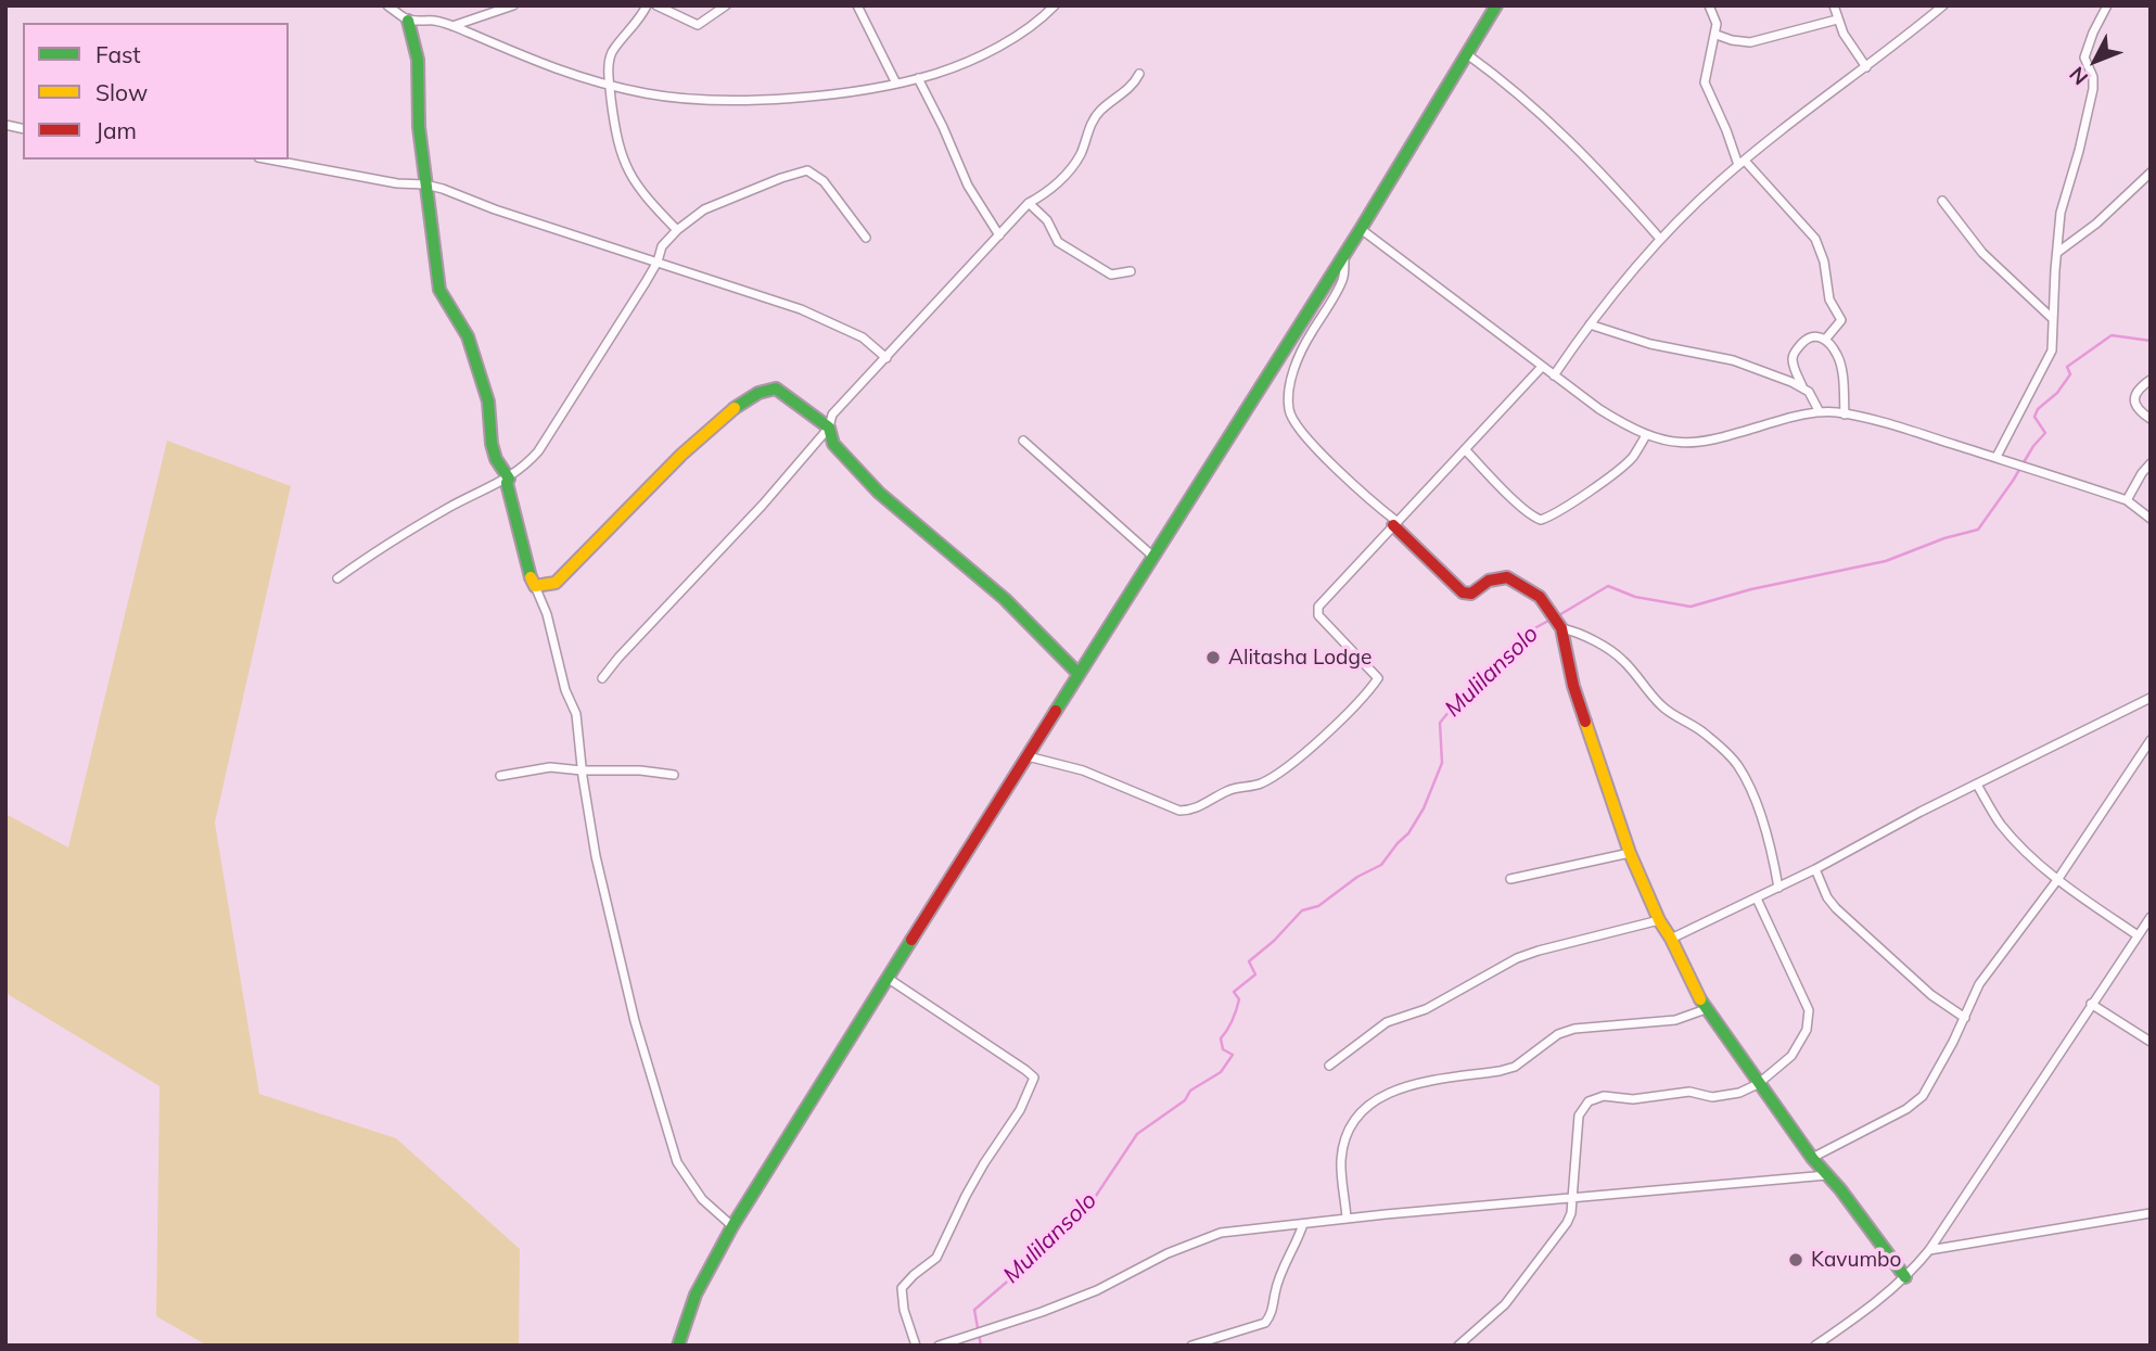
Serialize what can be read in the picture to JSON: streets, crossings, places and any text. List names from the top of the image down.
{
  "water": ["Mulilansolo"],
  "places": ["Alitasha Lodge", "Kavumbo"],
  "legend": ["Fast", "Slow", "Jam"],
  "north": "bottom left"
}
